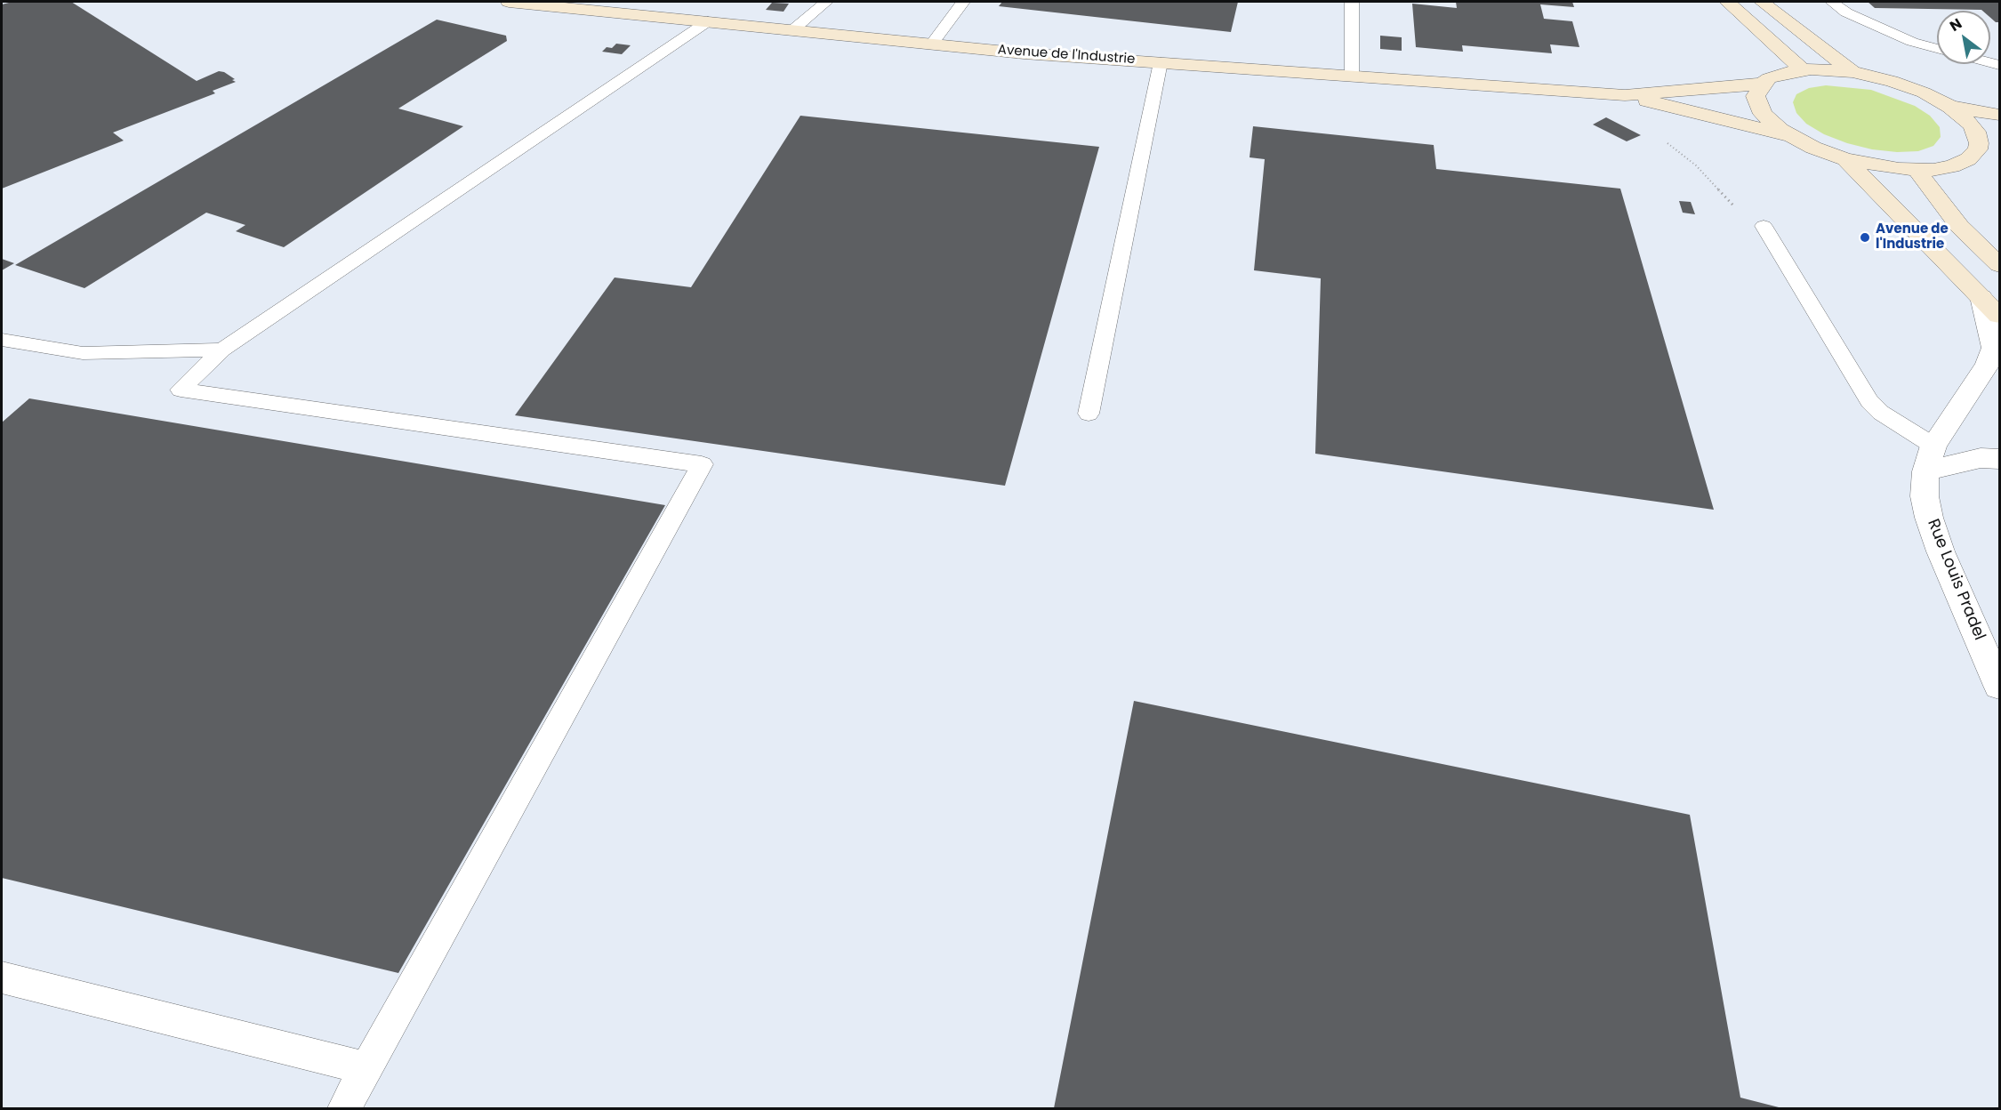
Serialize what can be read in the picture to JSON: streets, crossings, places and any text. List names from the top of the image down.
{
  "streets": {
    "street": ["Avenue de l'Industrie", "Rue Louis Pradel"]
  },
  "places": ["Avenue de l'Industrie"],
  "north": "top left"
}
